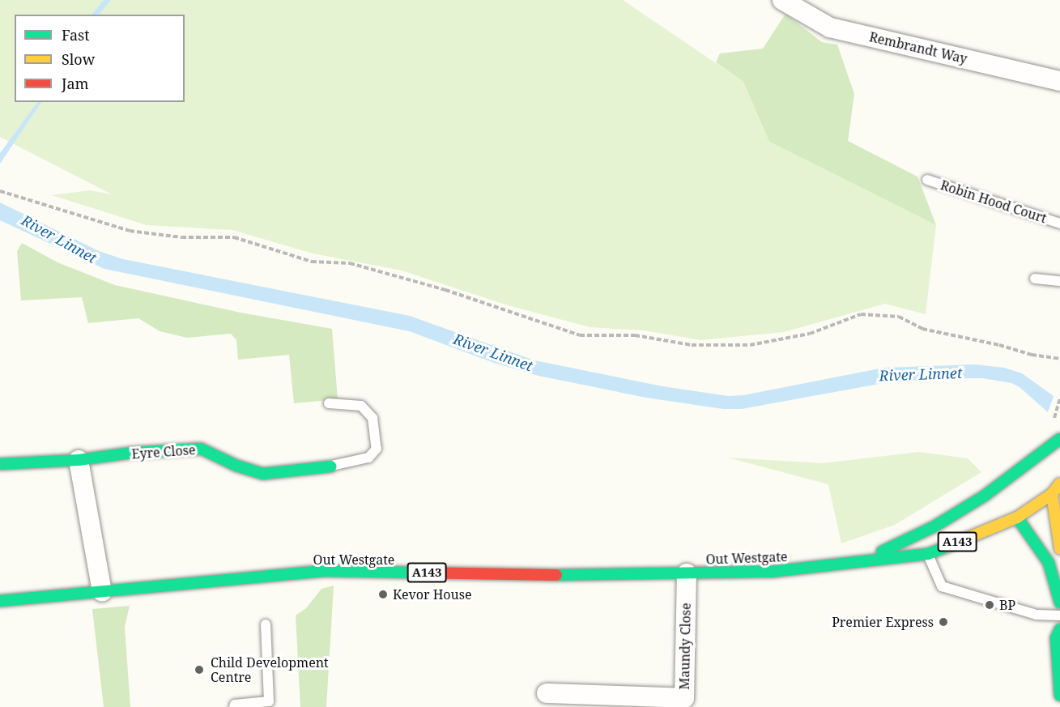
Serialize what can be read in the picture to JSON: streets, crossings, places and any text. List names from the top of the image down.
{
  "streets": {
    "main road": ["Eyre Close", "A143", "Out Westgate"],
    "street": ["Rembrandt Way", "Maundy Close"],
    "lane": ["Robin Hood Court"]
  },
  "crossings": [
    ["A143", "Out Westgate"],
    ["Out Westgate", "Maundy Close"]
  ],
  "water": ["River Linnet"],
  "places": [
    "Kevor House",
    "BP",
    "Premier Express",
    "Child Development Centre"
  ],
  "legend": ["Fast", "Slow", "Jam"]
}
